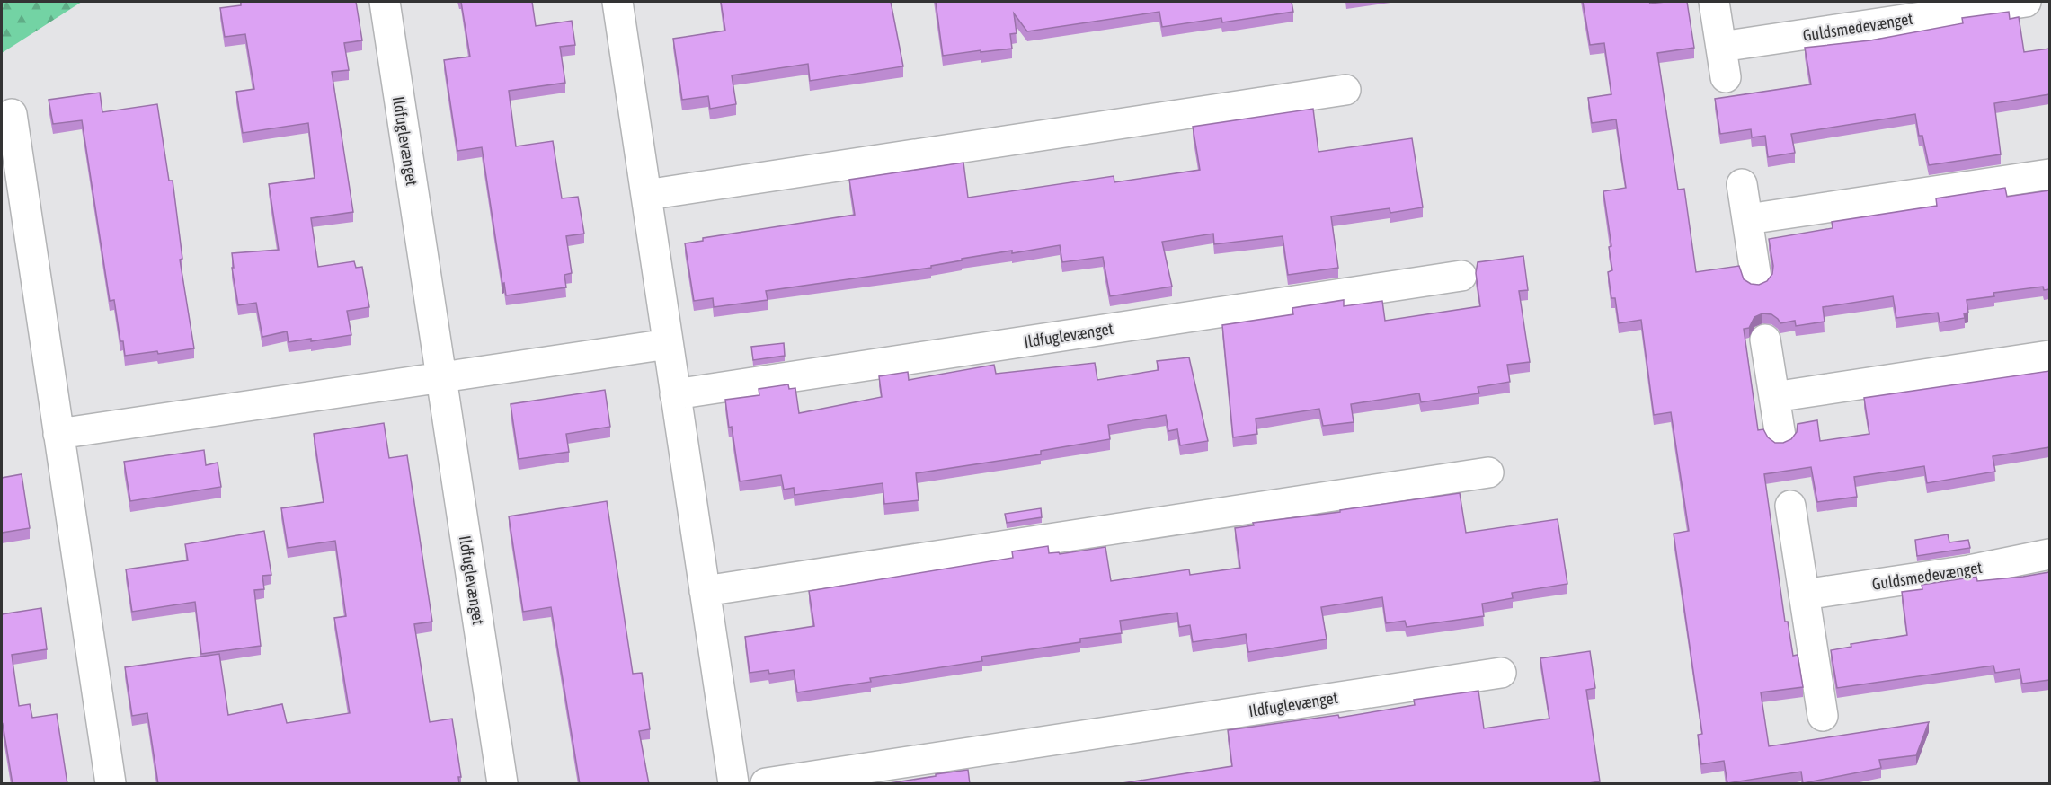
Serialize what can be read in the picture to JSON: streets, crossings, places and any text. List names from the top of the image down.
{
  "streets": {
    "street": ["Guldsmedevænget", "Ildfuglevænget"]
  }
}
